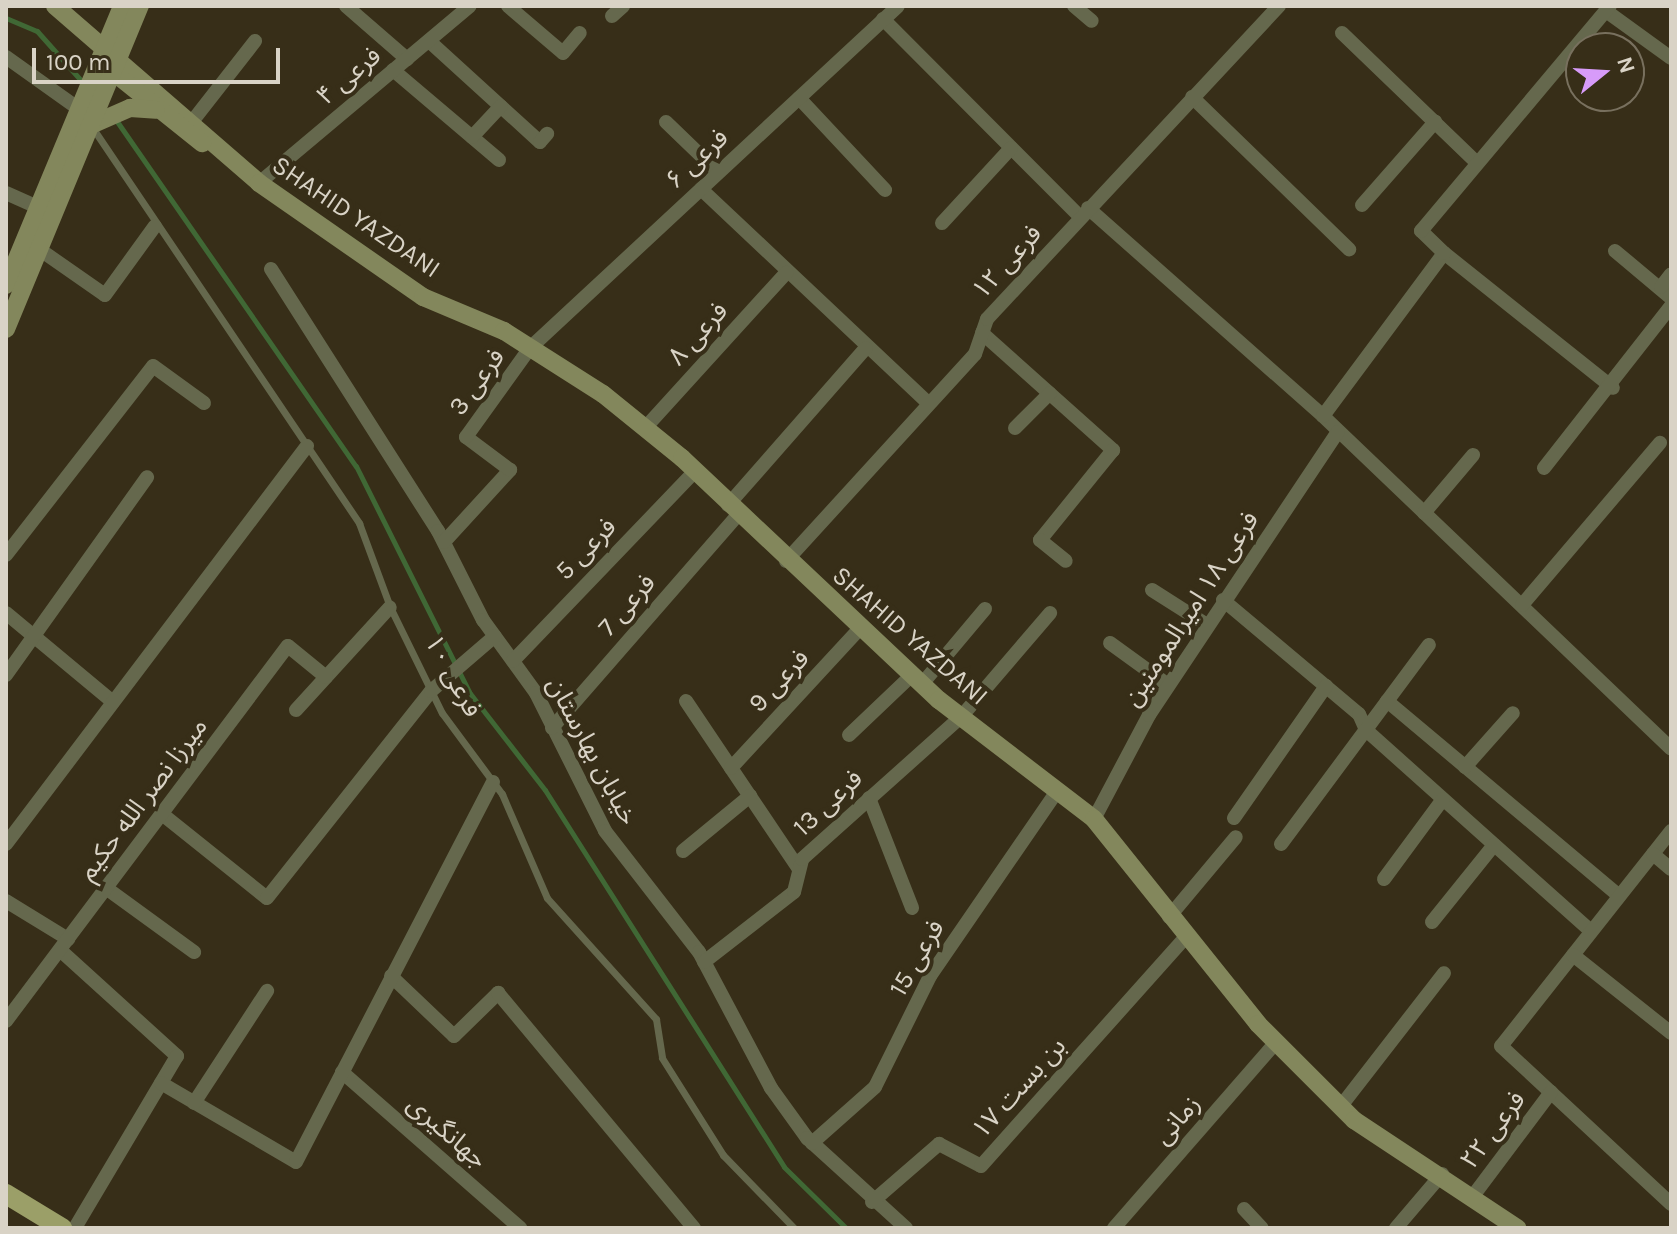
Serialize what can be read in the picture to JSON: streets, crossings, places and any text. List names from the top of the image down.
{
  "streets": {
    "street": [
      "فرعی ۴",
      "فرعی ۶",
      "SHAHID YAZDANI",
      "فرعی ۱۲",
      "فرعی ۸",
      "فرعی 3",
      "فرعی 5",
      "فرعی 7",
      "فرعی ۱۸ امیرالمومنین",
      "فرعی 9",
      "خیابان بهارستان",
      "میرزا نصر الله حکیم",
      "فرعی 13",
      "فرعی 15",
      "بن بست ۱۷",
      "زمانی",
      "فرعی ۲۲",
      "جهانگیری"
    ],
    "lane": ["فرعی ۱۰"]
  },
  "crossings": [
    ["فرعی ۴", "SHAHID YAZDANI"],
    ["فرعی ۶", "SHAHID YAZDANI"],
    ["فرعی ۶", "فرعی 3"],
    ["SHAHID YAZDANI", "فرعی ۱۲"],
    ["SHAHID YAZDANI", "فرعی ۸"],
    ["SHAHID YAZDANI", "فرعی 3"],
    ["SHAHID YAZDANI", "فرعی 5"],
    ["SHAHID YAZDANI", "فرعی 7"],
    ["SHAHID YAZDANI", "فرعی ۱۸ امیرالمومنین"],
    ["SHAHID YAZDANI", "فرعی 9"],
    ["SHAHID YAZDANI", "فرعی 13"],
    ["SHAHID YAZDANI", "فرعی 15"],
    ["SHAHID YAZDANI", "بن بست ۱۷"],
    ["SHAHID YAZDANI", "زمانی"],
    ["SHAHID YAZDANI", "فرعی ۲۲"],
    ["فرعی 3", "خیابان بهارستان"],
    ["فرعی 5", "خیابان بهارستان"],
    ["فرعی 7", "خیابان بهارستان"],
    ["خیابان بهارستان", "فرعی 13"],
    ["خیابان بهارستان", "فرعی 15"],
    ["خیابان بهارستان", "بن بست ۱۷"]
  ],
  "scale_bar": "100 m",
  "north": "right"
}
